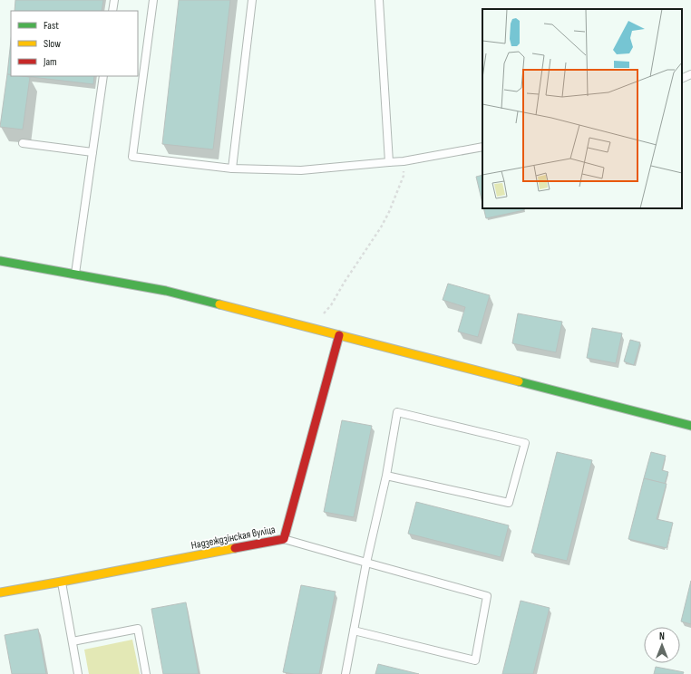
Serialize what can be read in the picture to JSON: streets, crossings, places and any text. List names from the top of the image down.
{
  "streets": {
    "street": ["Надзеждзінская вуліца"]
  },
  "legend": ["Fast", "Slow", "Jam"],
  "north": "top"
}
